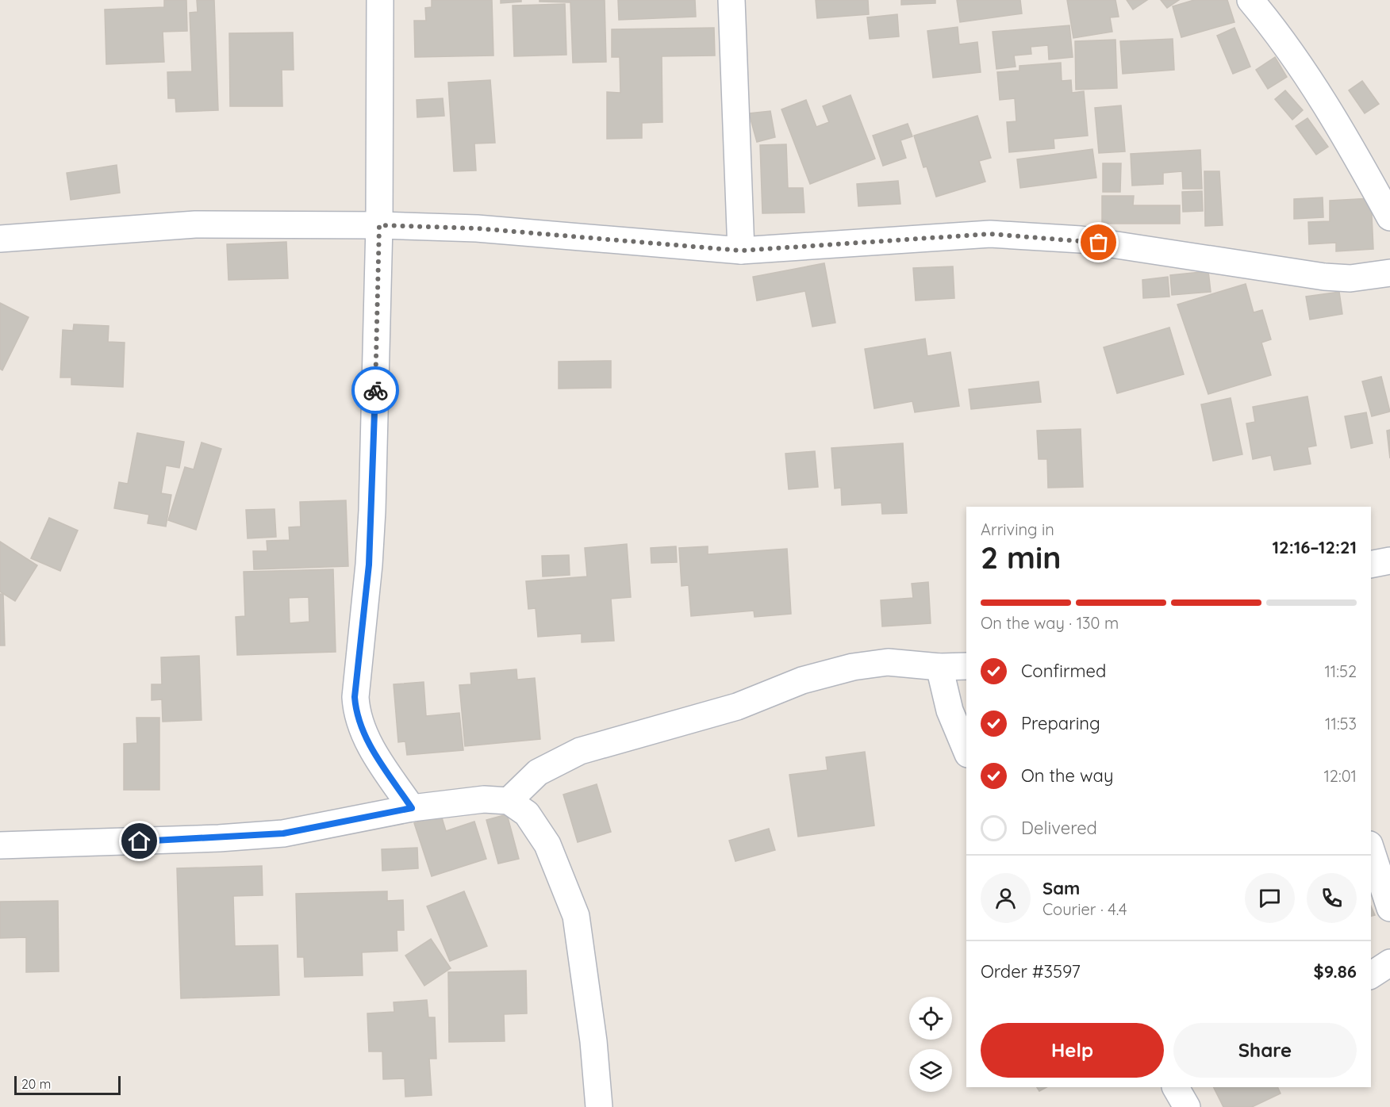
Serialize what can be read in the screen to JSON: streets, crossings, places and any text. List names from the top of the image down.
{
  "scale_bar": "20 m",
  "page": {
    "heading": ["2 min", "Arriving in", "12:16–12:21"],
    "panel": [
      "Sam",
      "Courier · 4.4",
      "Order #3597",
      "$9.86"
    ],
    "bar": "On the way · 130 m",
    "list": [
      ["Confirmed", "11:52"],
      ["Preparing", "11:53"],
      ["On the way", "12:01"],
      "Delivered"
    ],
    "buttons": ["Help", "Share"],
    "scale": "20 m"
  }
}
